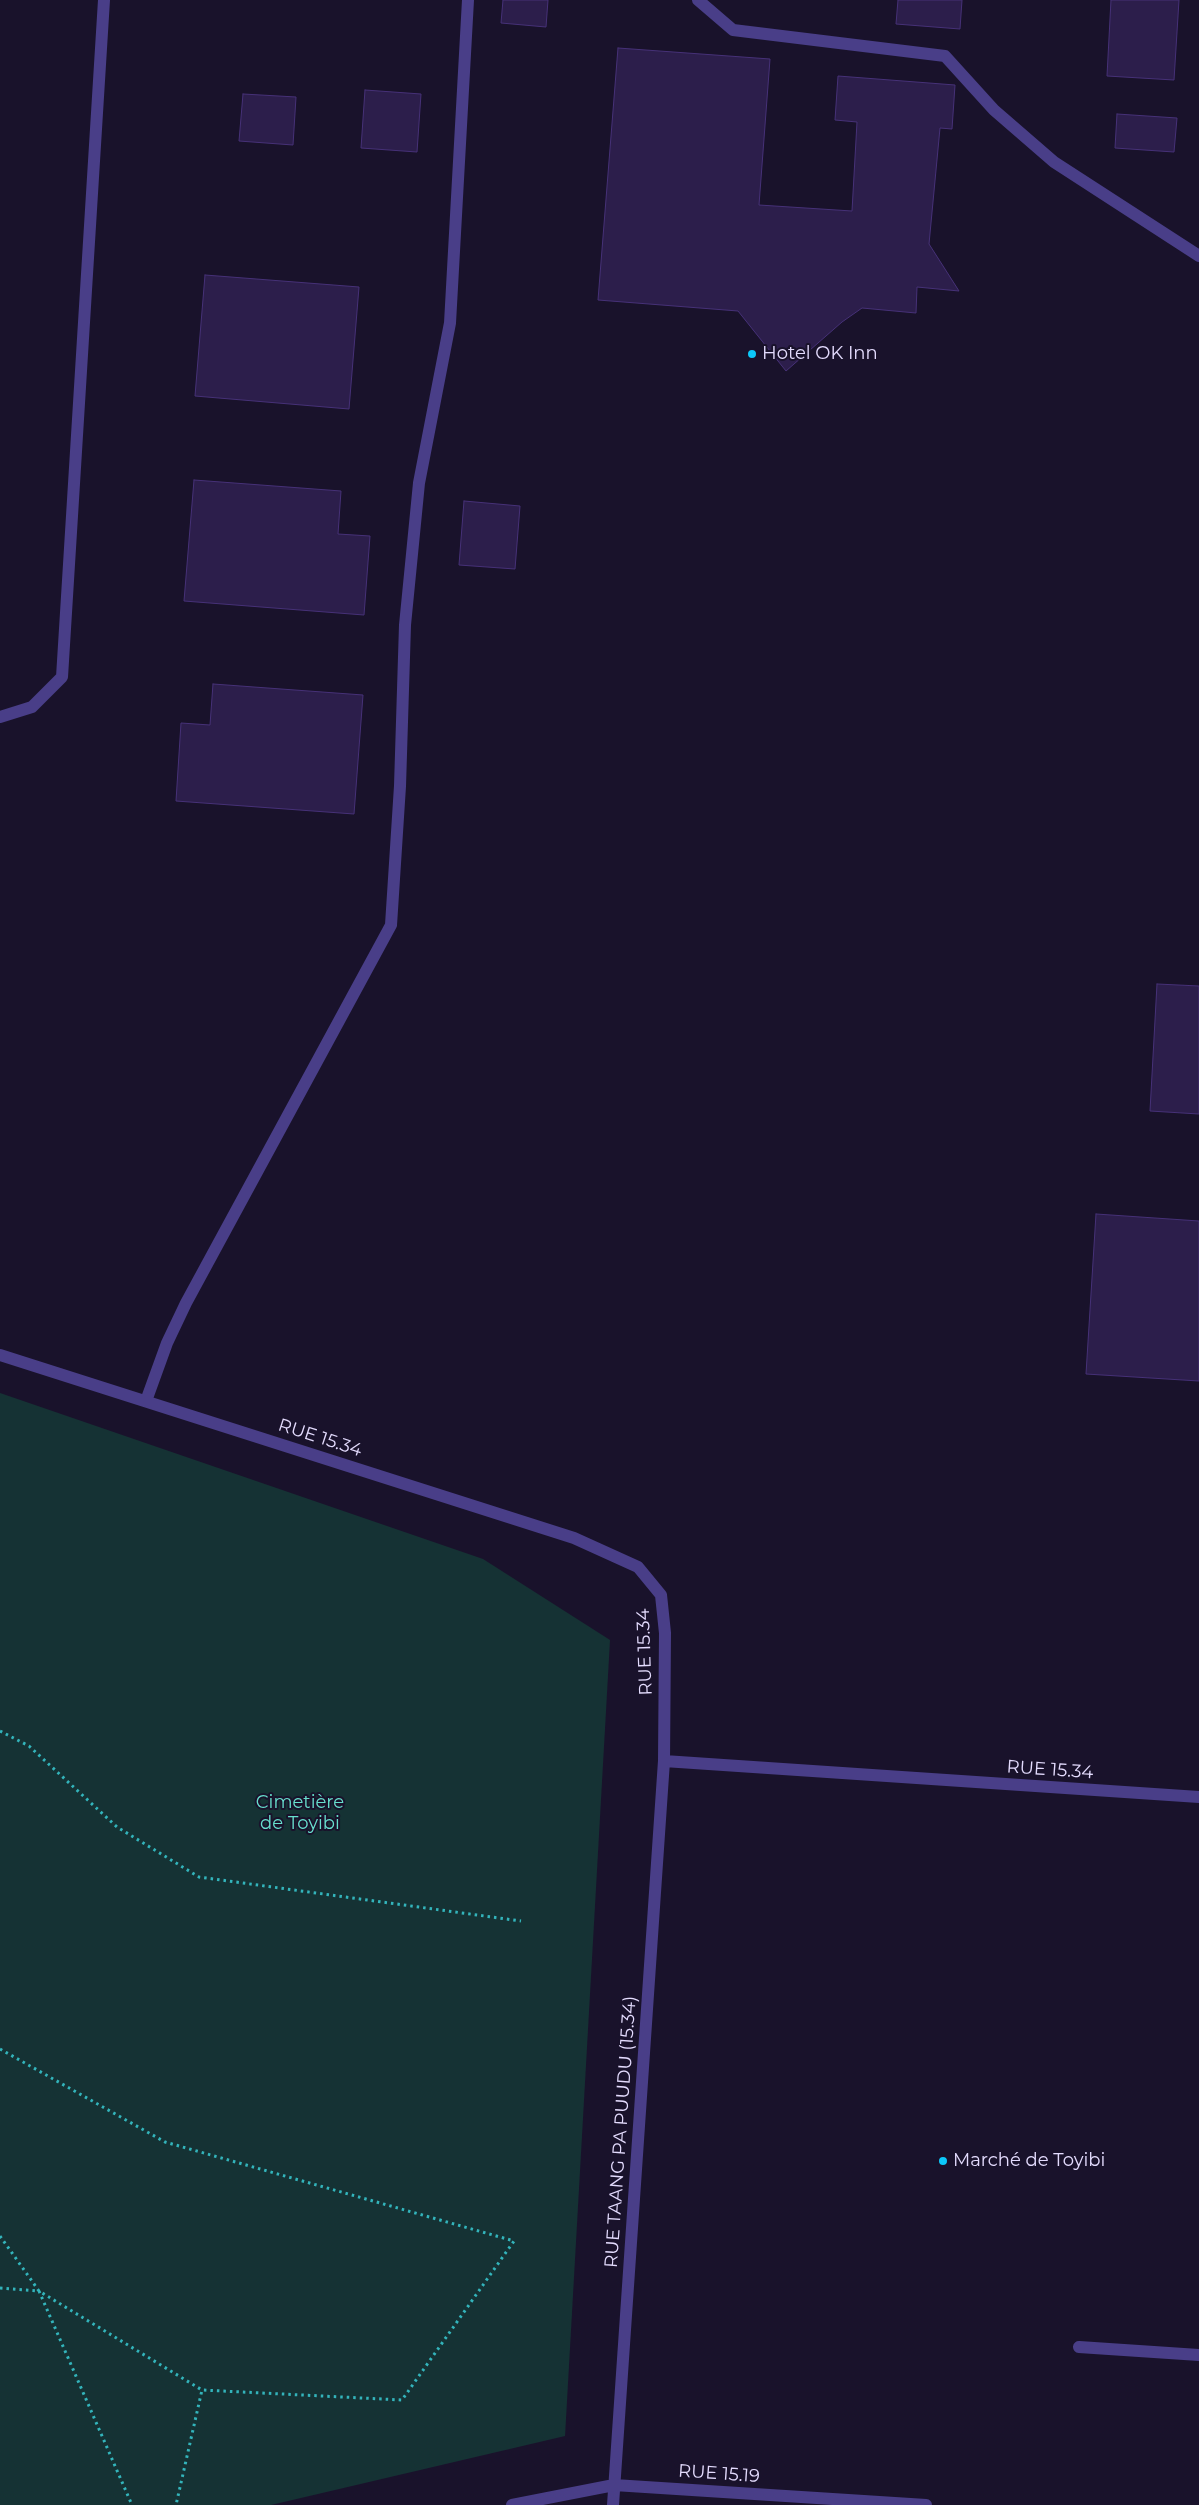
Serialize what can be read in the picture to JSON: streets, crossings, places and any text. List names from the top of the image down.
{
  "streets": {
    "street": ["RUE 15.34", "RUE TAANG PA PUUDU (15.34)", "RUE 15.19"]
  },
  "crossings": [
    ["RUE 15.34", "RUE TAANG PA PUUDU (15.34)"],
    ["RUE TAANG PA PUUDU (15.34)", "RUE 15.19"]
  ],
  "parks": ["Cimetière de Toyibi"],
  "places": ["Hotel OK Inn", "Marché de Toyibi"]
}
